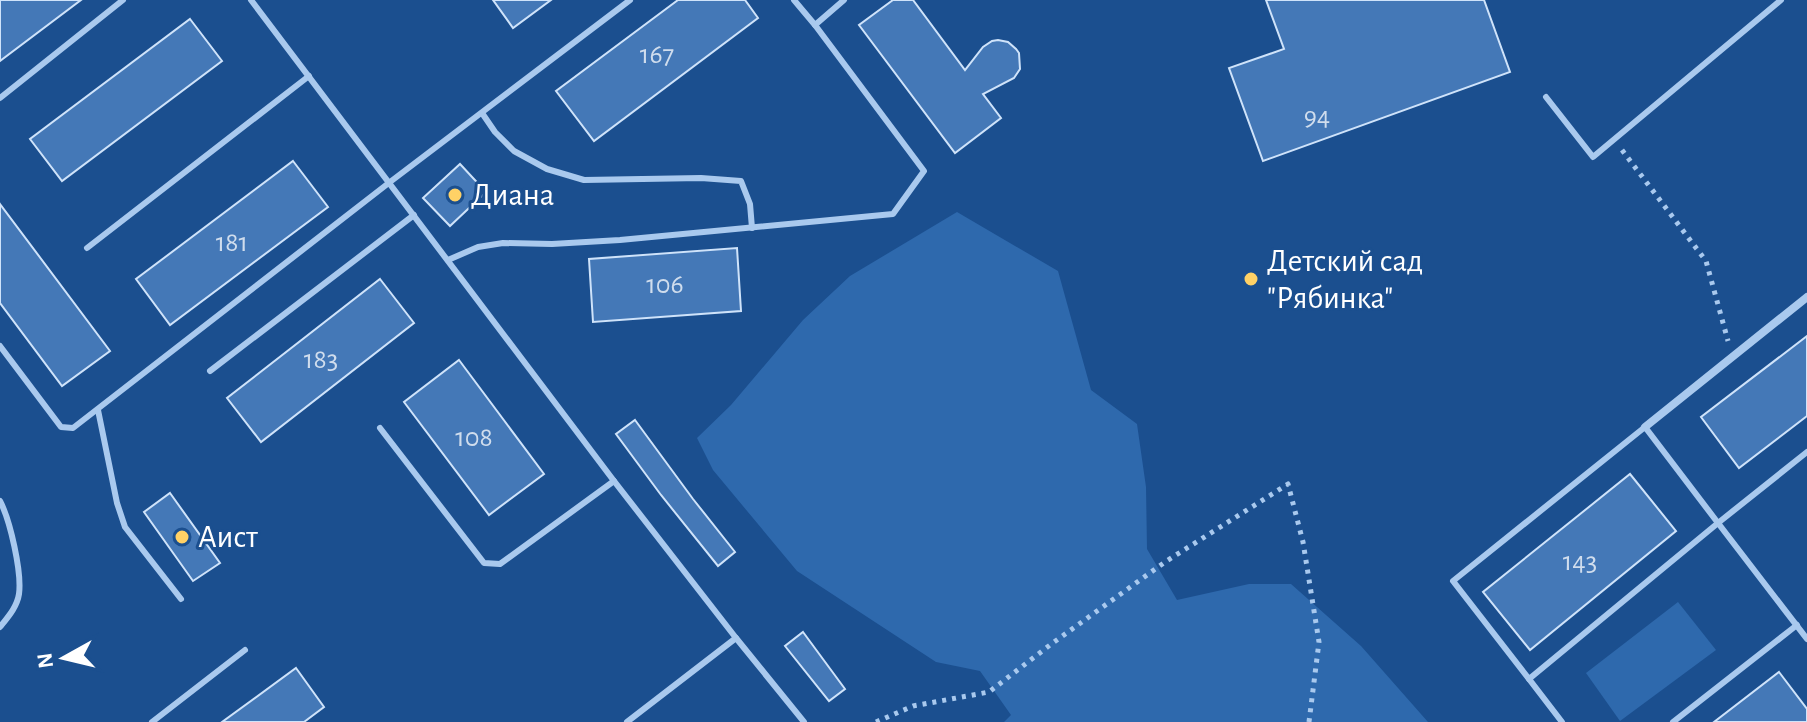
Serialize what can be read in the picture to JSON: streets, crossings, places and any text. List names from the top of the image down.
{
  "places": ["Диана", "Детский сад \"Рябинка\"", "Аист"],
  "house_numbers": [
    "167",
    "94",
    "181",
    "106",
    "183",
    "108",
    "143"
  ],
  "north": "left"
}
